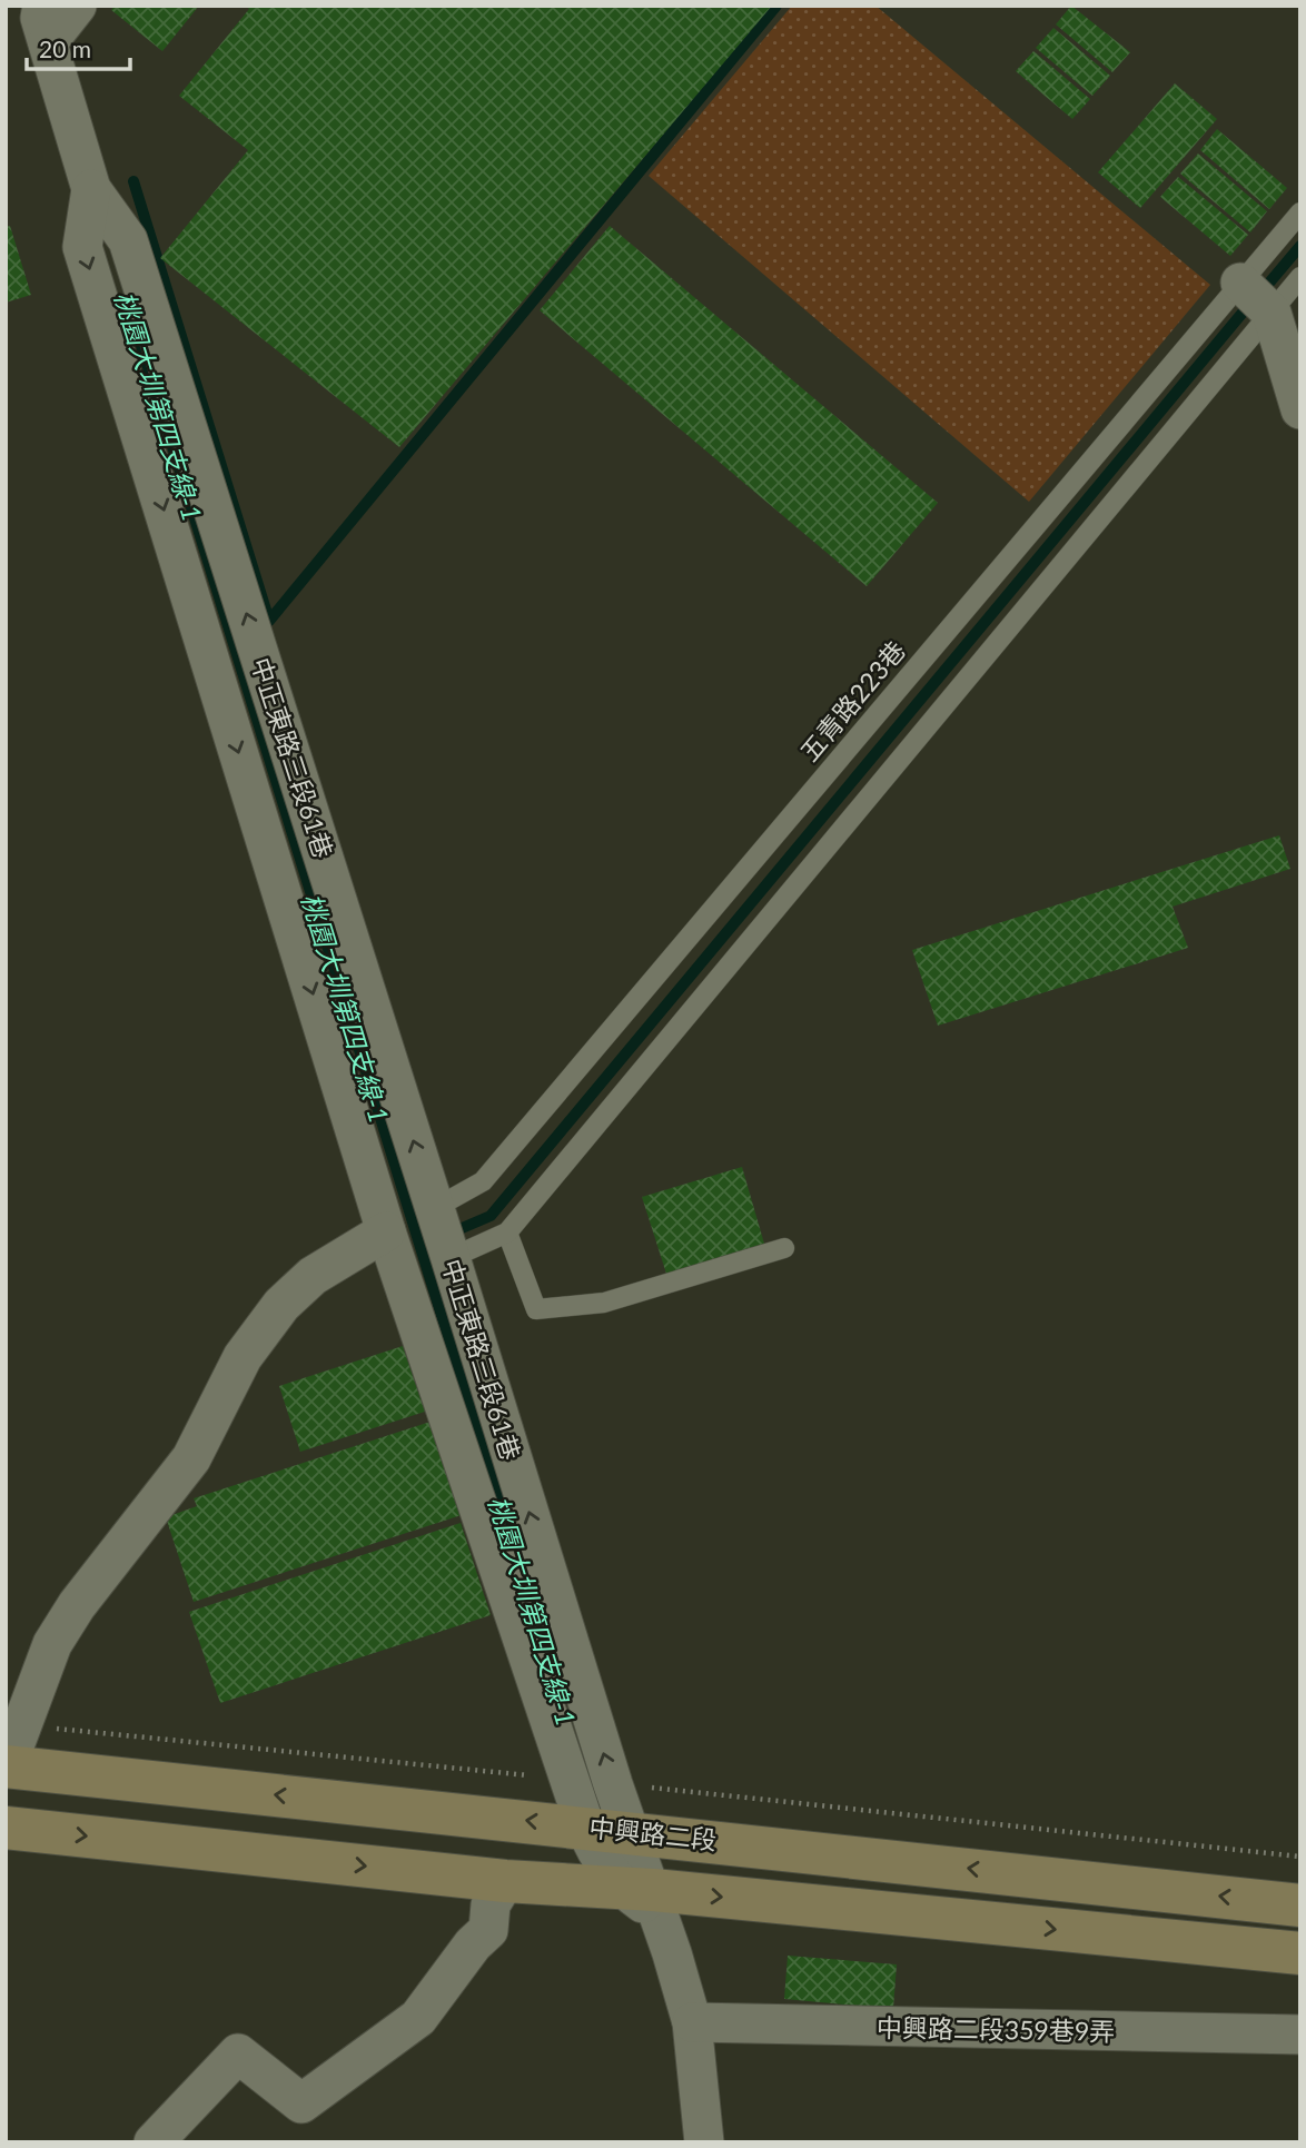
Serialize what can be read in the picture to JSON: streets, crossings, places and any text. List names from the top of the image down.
{
  "streets": {
    "street": ["中正東路三段61巷", "中興路二段", "中興路二段359巷9弄"],
    "lane": ["五青路223巷"]
  },
  "crossings": [
    ["五青路223巷", "中正東路三段61巷"],
    ["中正東路三段61巷", "中興路二段"]
  ],
  "water": ["桃園大圳第四支線-1"],
  "scale_bar": "20 m"
}
